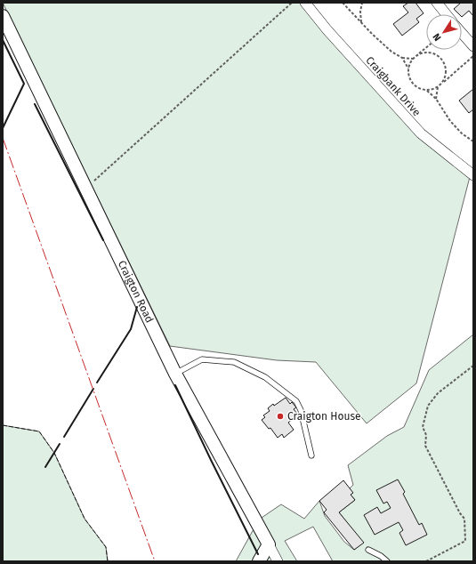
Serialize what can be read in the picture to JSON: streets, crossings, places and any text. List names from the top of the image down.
{
  "streets": {
    "street": ["Craigbank Drive", "Craigton Road"]
  },
  "places": ["Craigton House"],
  "north": "bottom left"
}
